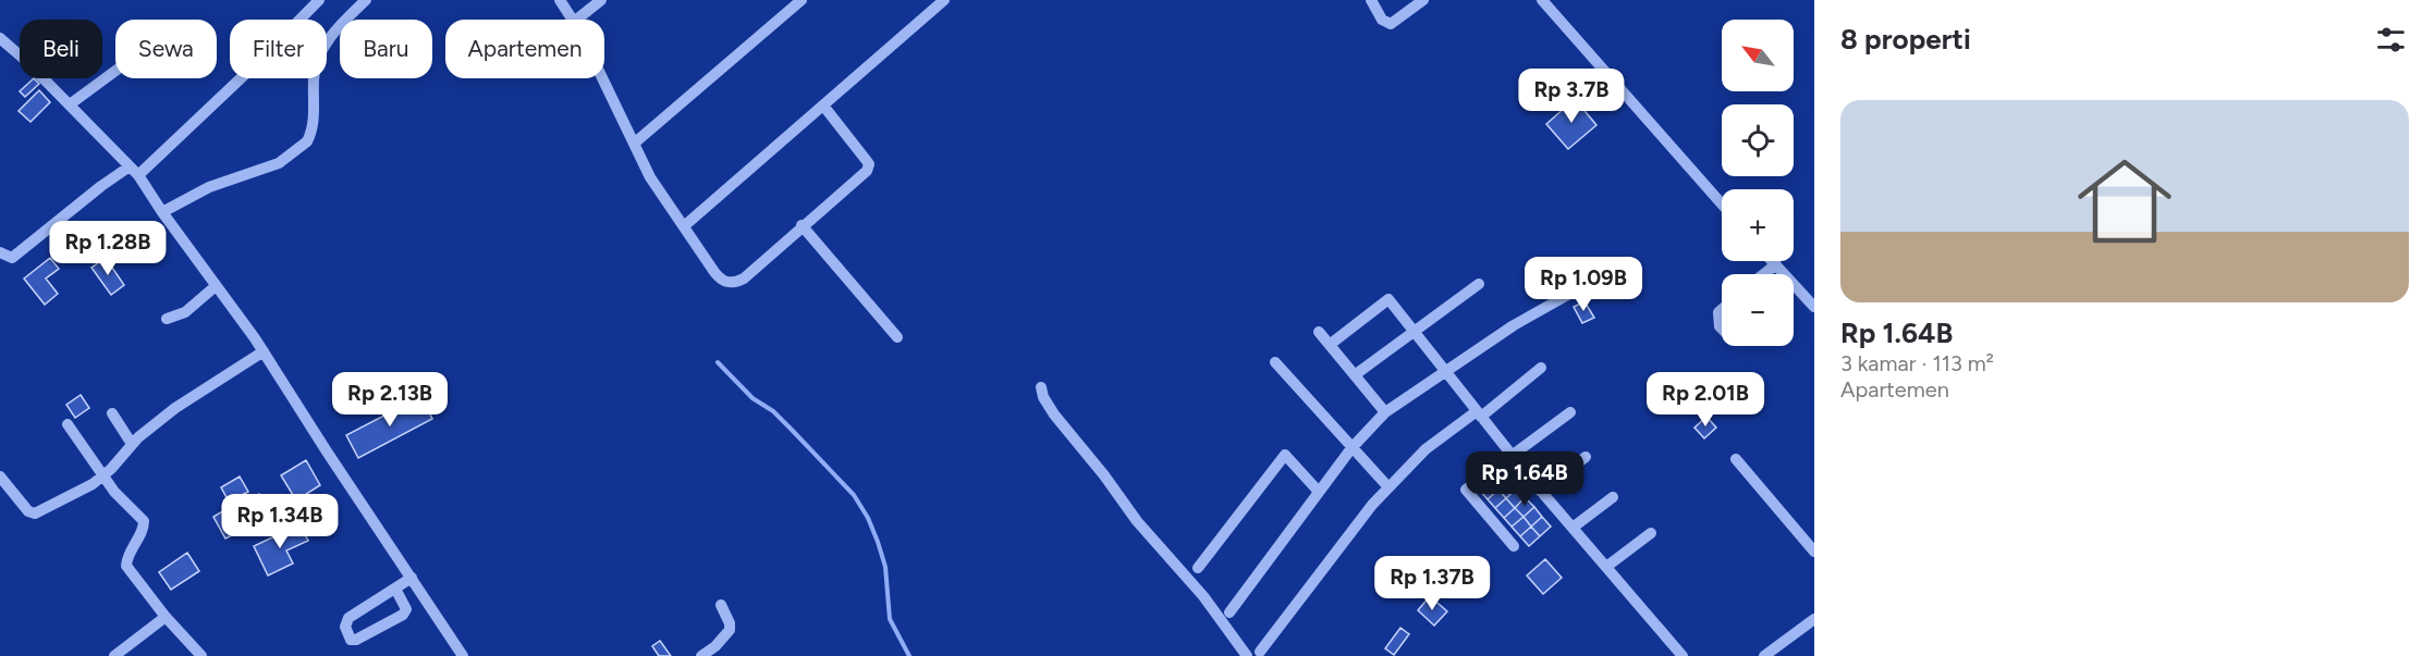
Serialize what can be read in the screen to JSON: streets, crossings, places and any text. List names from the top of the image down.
{
  "north": "top left",
  "page": {
    "heading": "8 properti",
    "map_buttons": ["+", "−"],
    "chip": [
      "Beli",
      "Sewa",
      "Filter",
      "Baru",
      "Apartemen"
    ],
    "price": [
      "Rp 3.7B",
      "Rp 1.28B",
      "Rp 1.09B",
      "Rp 2.13B",
      "Rp 2.01B",
      "Rp 1.64B",
      "Rp 1.34B",
      "Rp 1.37B"
    ],
    "list": [
      {
        "name": "Rp 1.64B",
        "note": "3 kamar · 113 m² · Apartemen"
      }
    ]
  }
}
